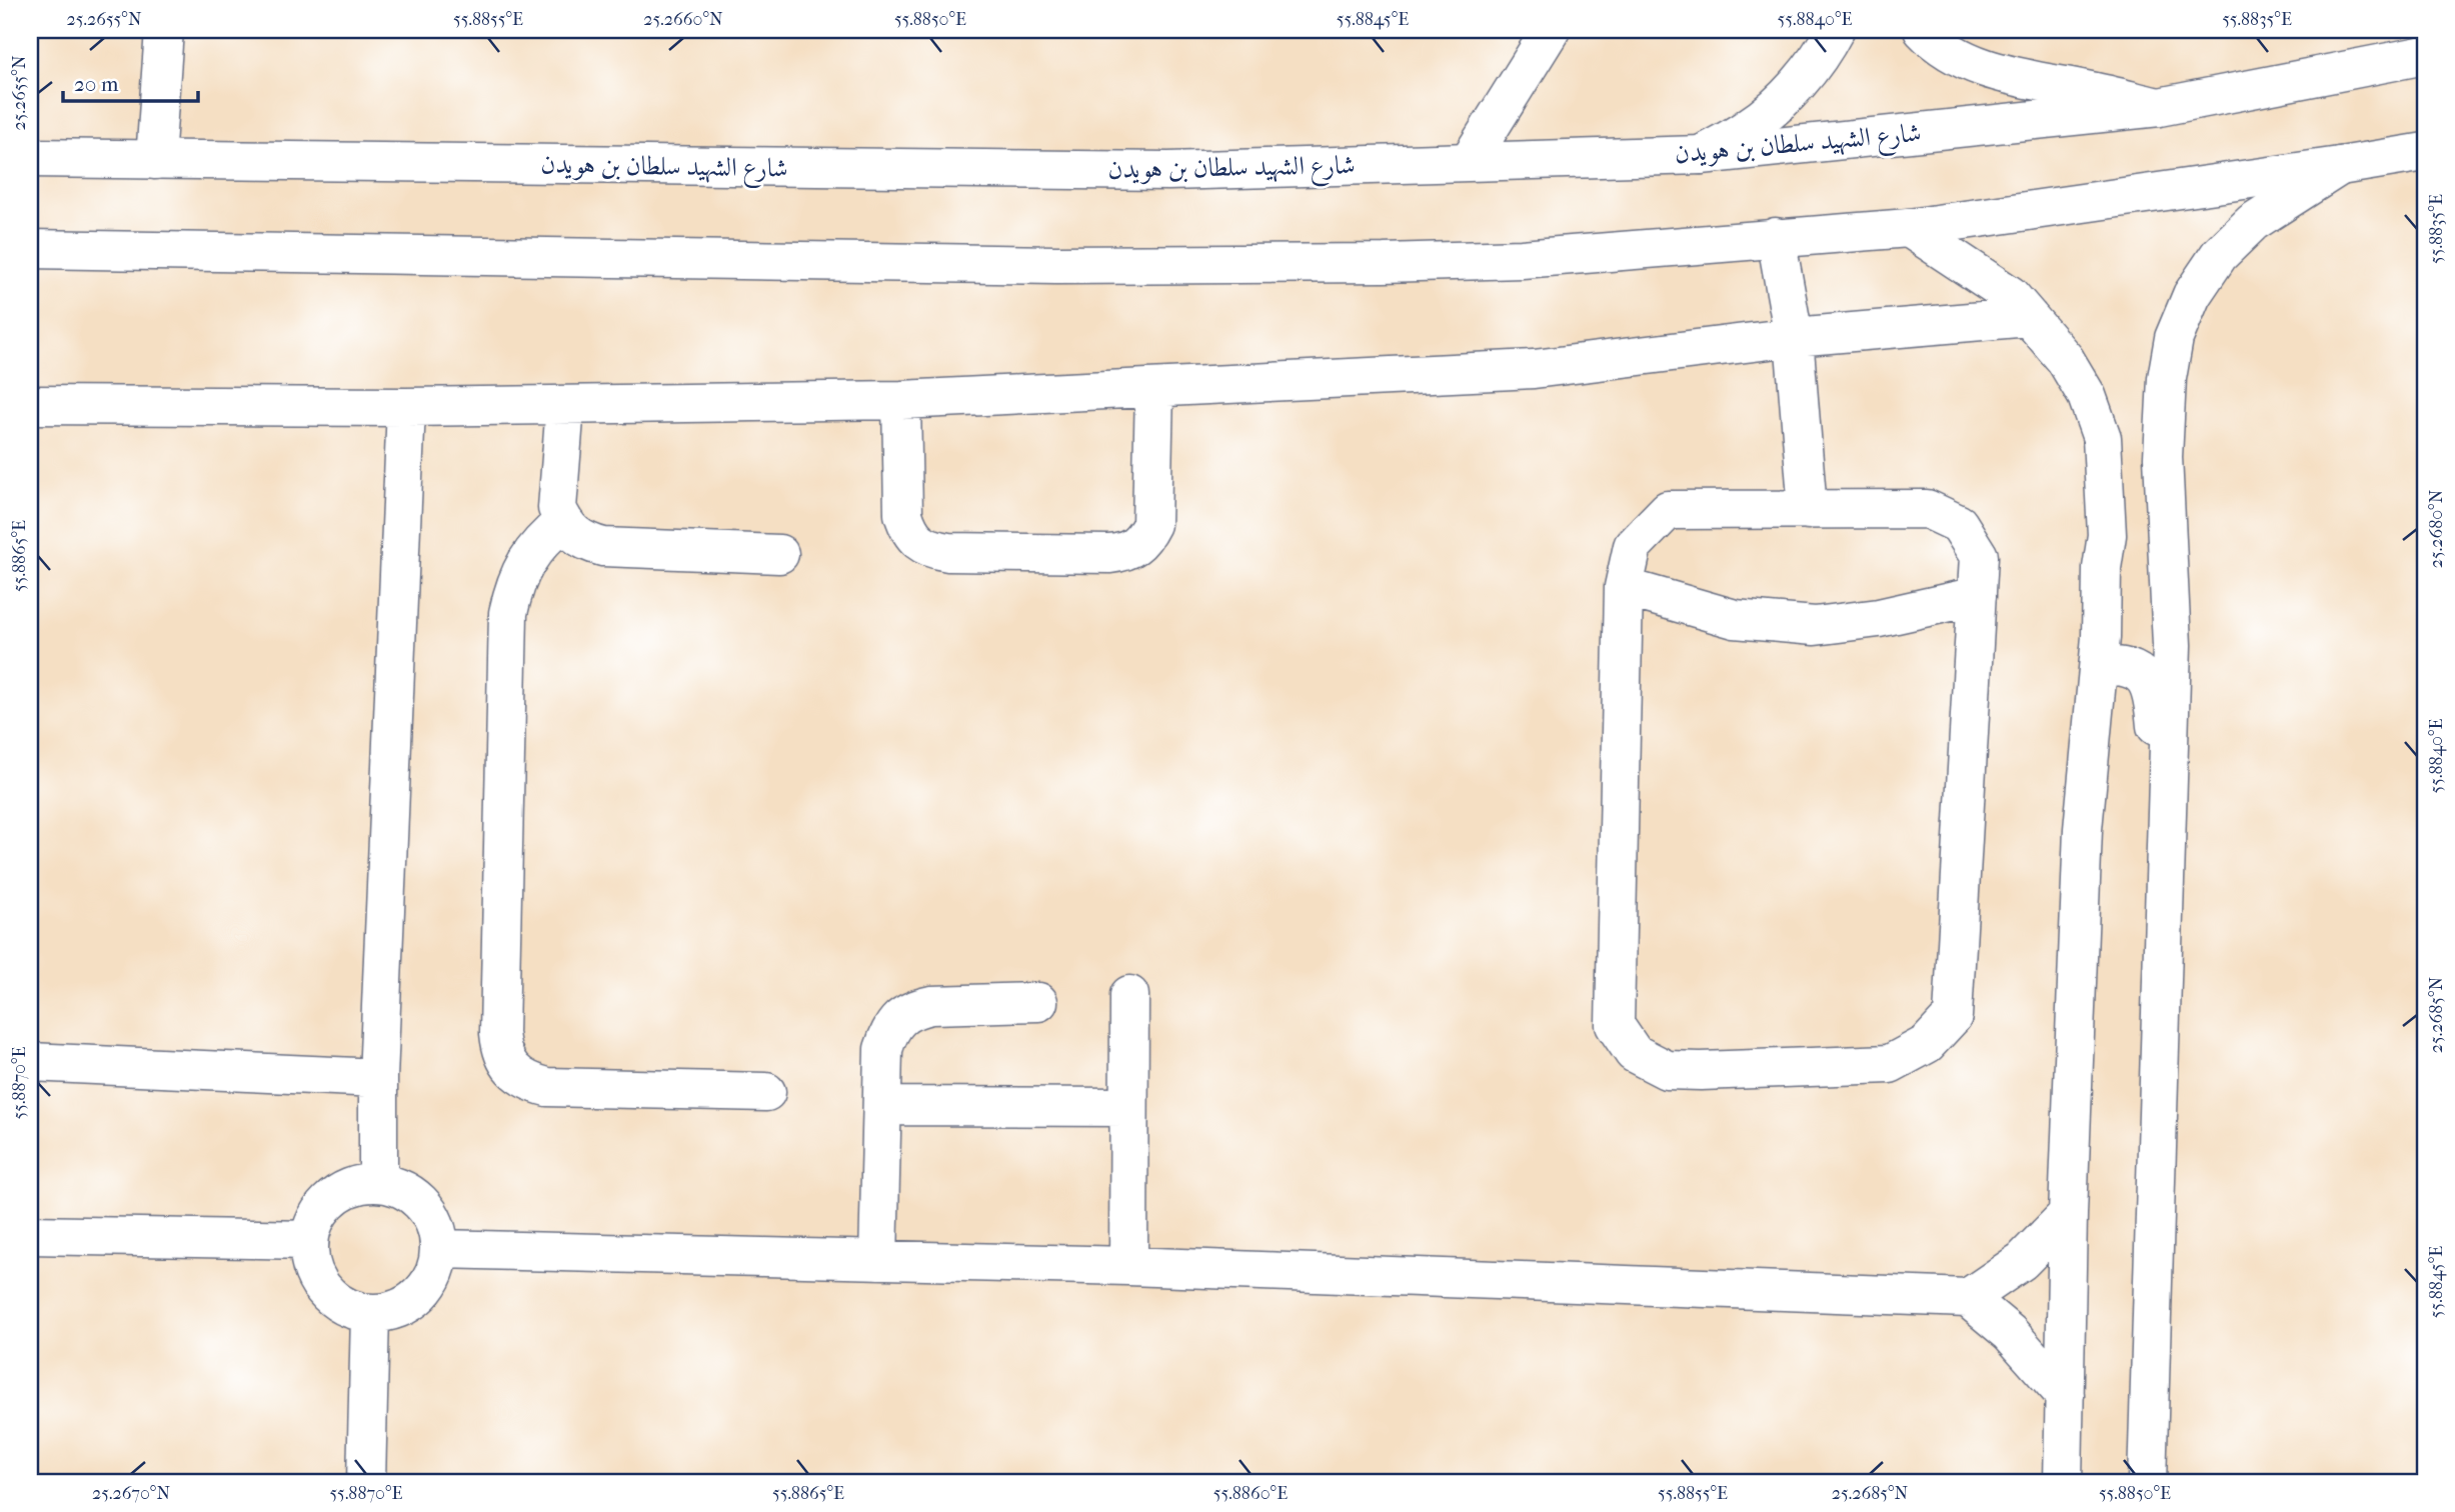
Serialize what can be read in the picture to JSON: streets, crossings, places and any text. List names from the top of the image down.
{
  "streets": {
    "main road": ["شارع الشهيد سلطان بن هويدن"]
  },
  "scale_bar": "20 m",
  "coordinates": [
    "25.2655°N",
    "55.8855°E",
    "25.2660°N",
    "55.8850°E",
    "55.8845°E",
    "55.8840°E",
    "55.8835°E",
    "25.2680°N",
    "55.8865°E",
    "25.2685°N",
    "55.8870°E",
    "25.2670°N",
    "55.8860°E"
  ]
}
